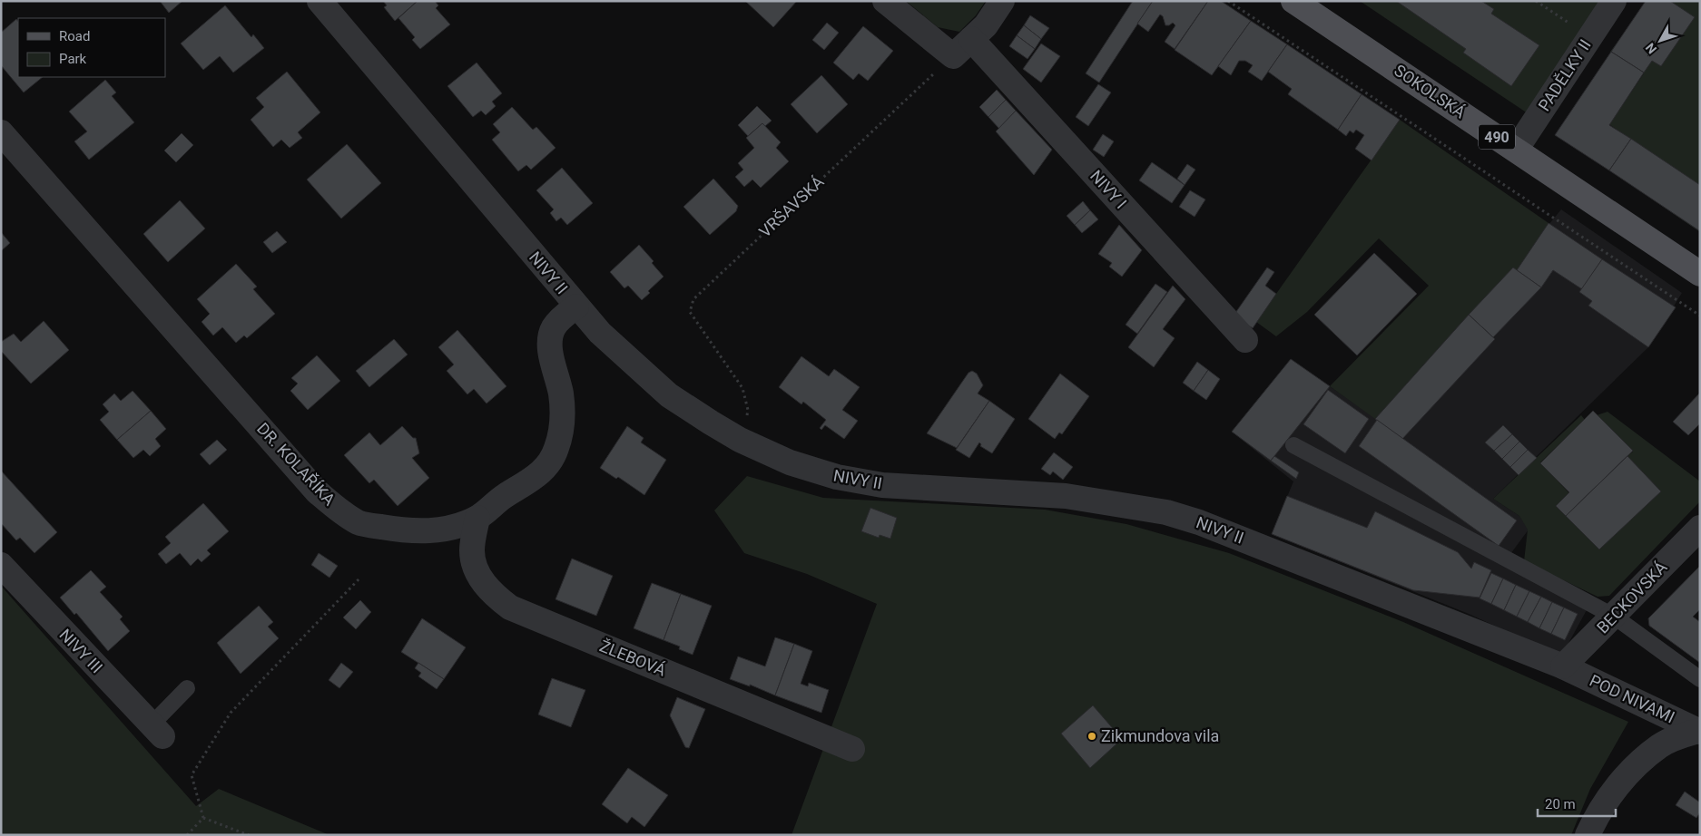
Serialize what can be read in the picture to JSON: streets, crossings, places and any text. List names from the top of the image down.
{
  "streets": {
    "main road": ["SOKOLSKÁ", "490"],
    "street": [
      "PADĚLKY II",
      "NIVY I",
      "NIVY II",
      "DR. KOLAŘÍKA",
      "BECKOVSKÁ",
      "NIVY III",
      "ŽLEBOVÁ",
      "POD NIVAMI"
    ],
    "path": ["VRŠAVSKÁ"]
  },
  "crossings": [
    ["PADĚLKY II", "SOKOLSKÁ"],
    ["VRŠAVSKÁ", "NIVY II"],
    ["NIVY II", "DR. KOLAŘÍKA"],
    ["NIVY II", "BECKOVSKÁ"],
    ["NIVY II", "POD NIVAMI"],
    ["DR. KOLAŘÍKA", "ŽLEBOVÁ"],
    ["BECKOVSKÁ", "POD NIVAMI"]
  ],
  "places": ["Zikmundova vila"],
  "legend": ["Road", "Park"],
  "scale_bar": "20 m",
  "north": "bottom left"
}
